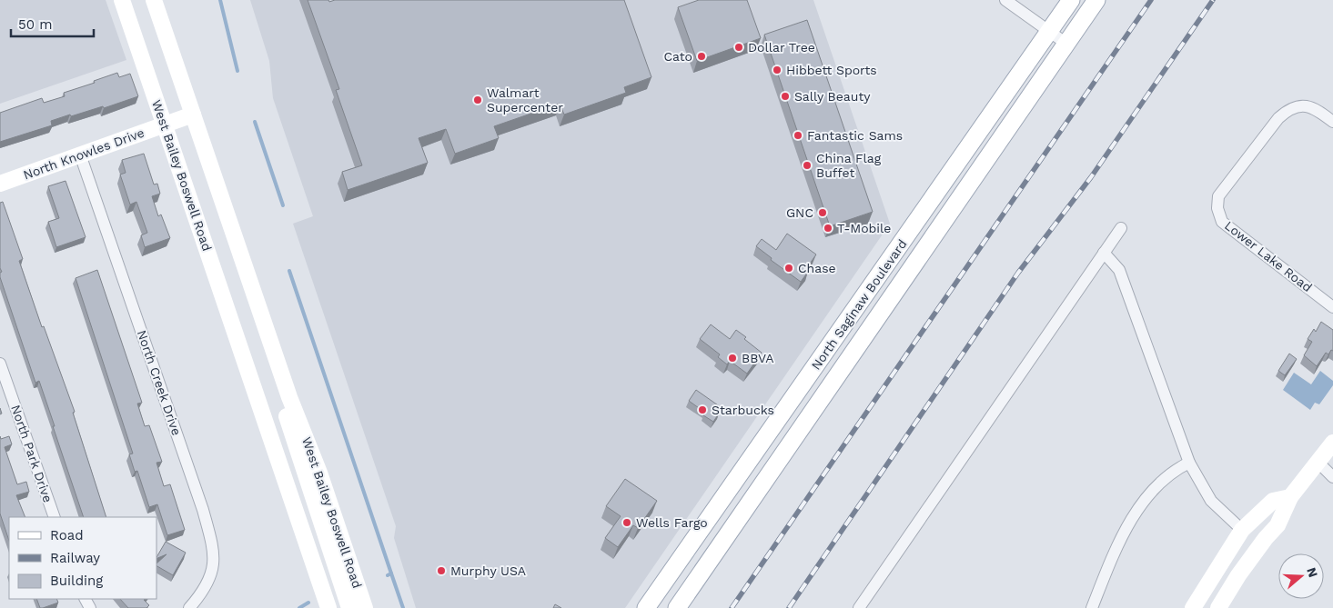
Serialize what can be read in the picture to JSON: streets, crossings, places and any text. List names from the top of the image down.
{
  "streets": {
    "main road": ["North Knowles Drive", "West Bailey Boswell Road", "North Saginaw Boulevard"],
    "street": ["Lower Lake Road", "North Creek Drive", "North Park Drive"]
  },
  "crossings": [
    ["North Knowles Drive", "West Bailey Boswell Road"],
    ["North Knowles Drive", "North Creek Drive"]
  ],
  "places": [
    "Dollar Tree",
    "Cato",
    "Hibbett Sports",
    "Sally Beauty",
    "Walmart Supercenter",
    "Fantastic Sams",
    "China Flag Buffet",
    "GNC",
    "T-Mobile",
    "Chase",
    "BBVA",
    "Starbucks",
    "Wells Fargo",
    "Murphy USA"
  ],
  "legend": ["Road", "Railway", "Building"],
  "scale_bar": "50 m",
  "north": "right"
}
